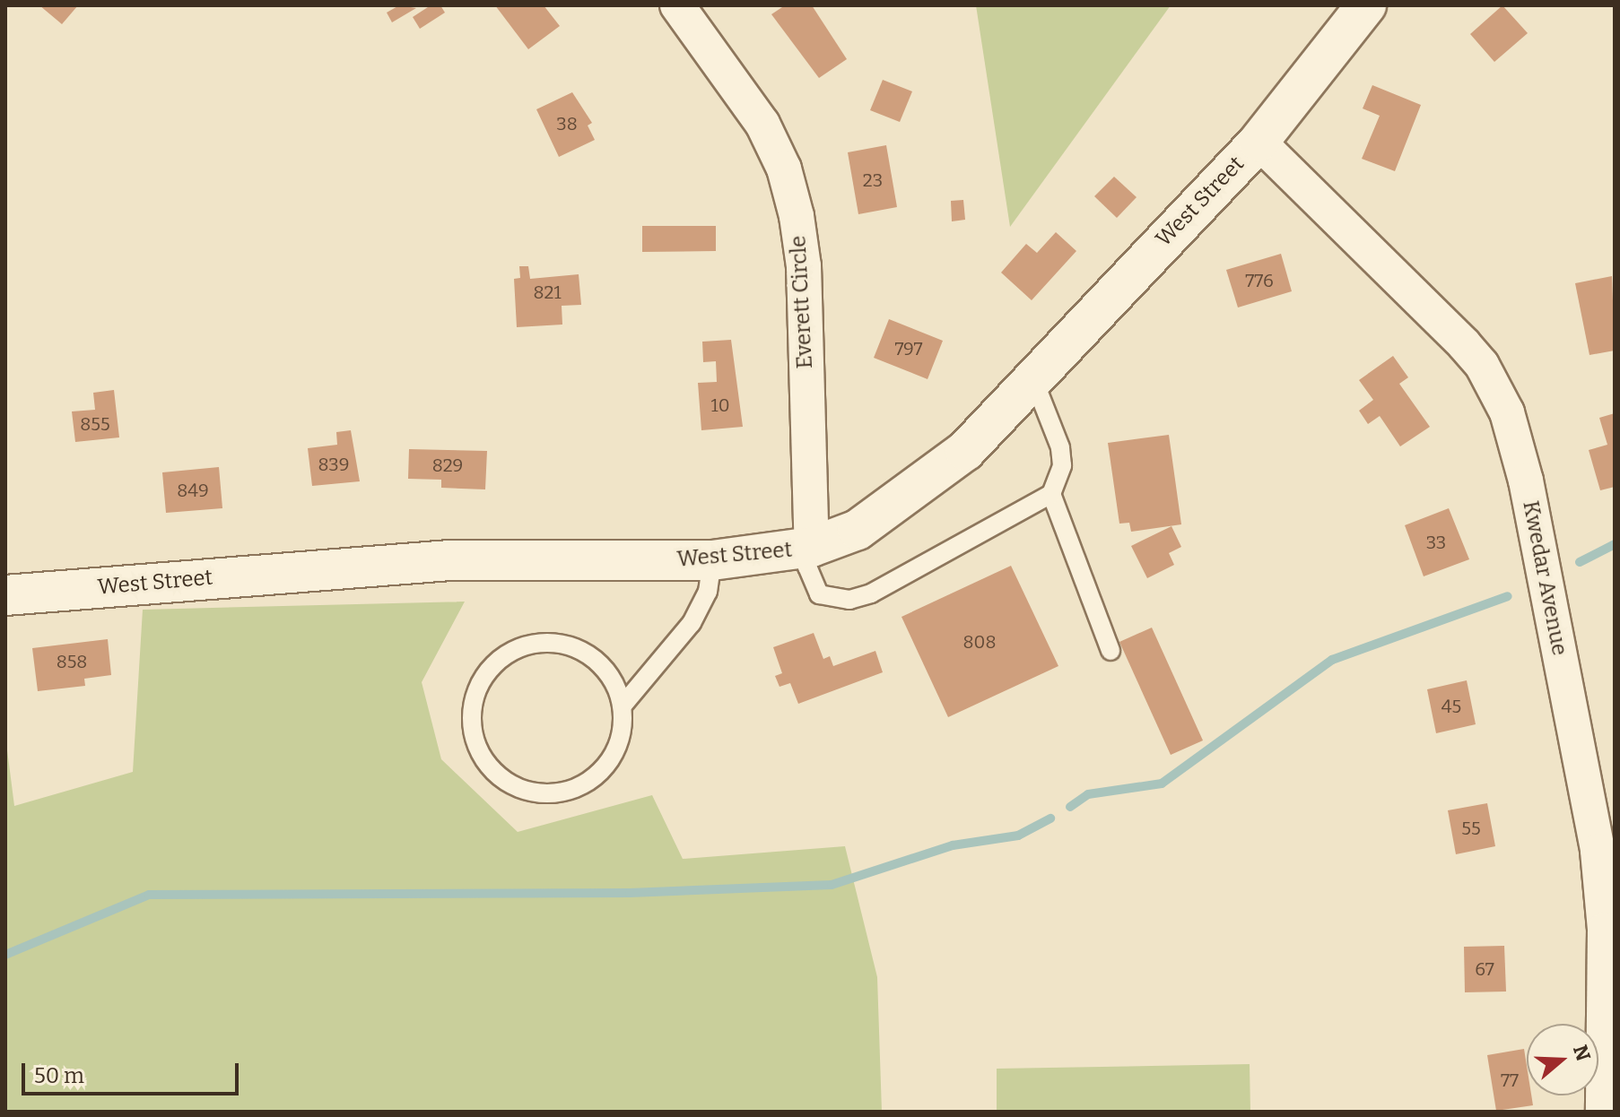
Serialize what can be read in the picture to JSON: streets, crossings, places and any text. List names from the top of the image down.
{
  "streets": {
    "street": ["West Street", "Everett Circle", "Kwedar Avenue"]
  },
  "crossings": [
    ["West Street", "Everett Circle"],
    ["West Street", "Kwedar Avenue"]
  ],
  "house_numbers": [
    "38",
    "23",
    "776",
    "821",
    "797",
    "10",
    "855",
    "839",
    "829",
    "849",
    "33",
    "808",
    "858",
    "45",
    "55",
    "67",
    "77"
  ],
  "scale_bar": "50 m",
  "north": "right"
}
